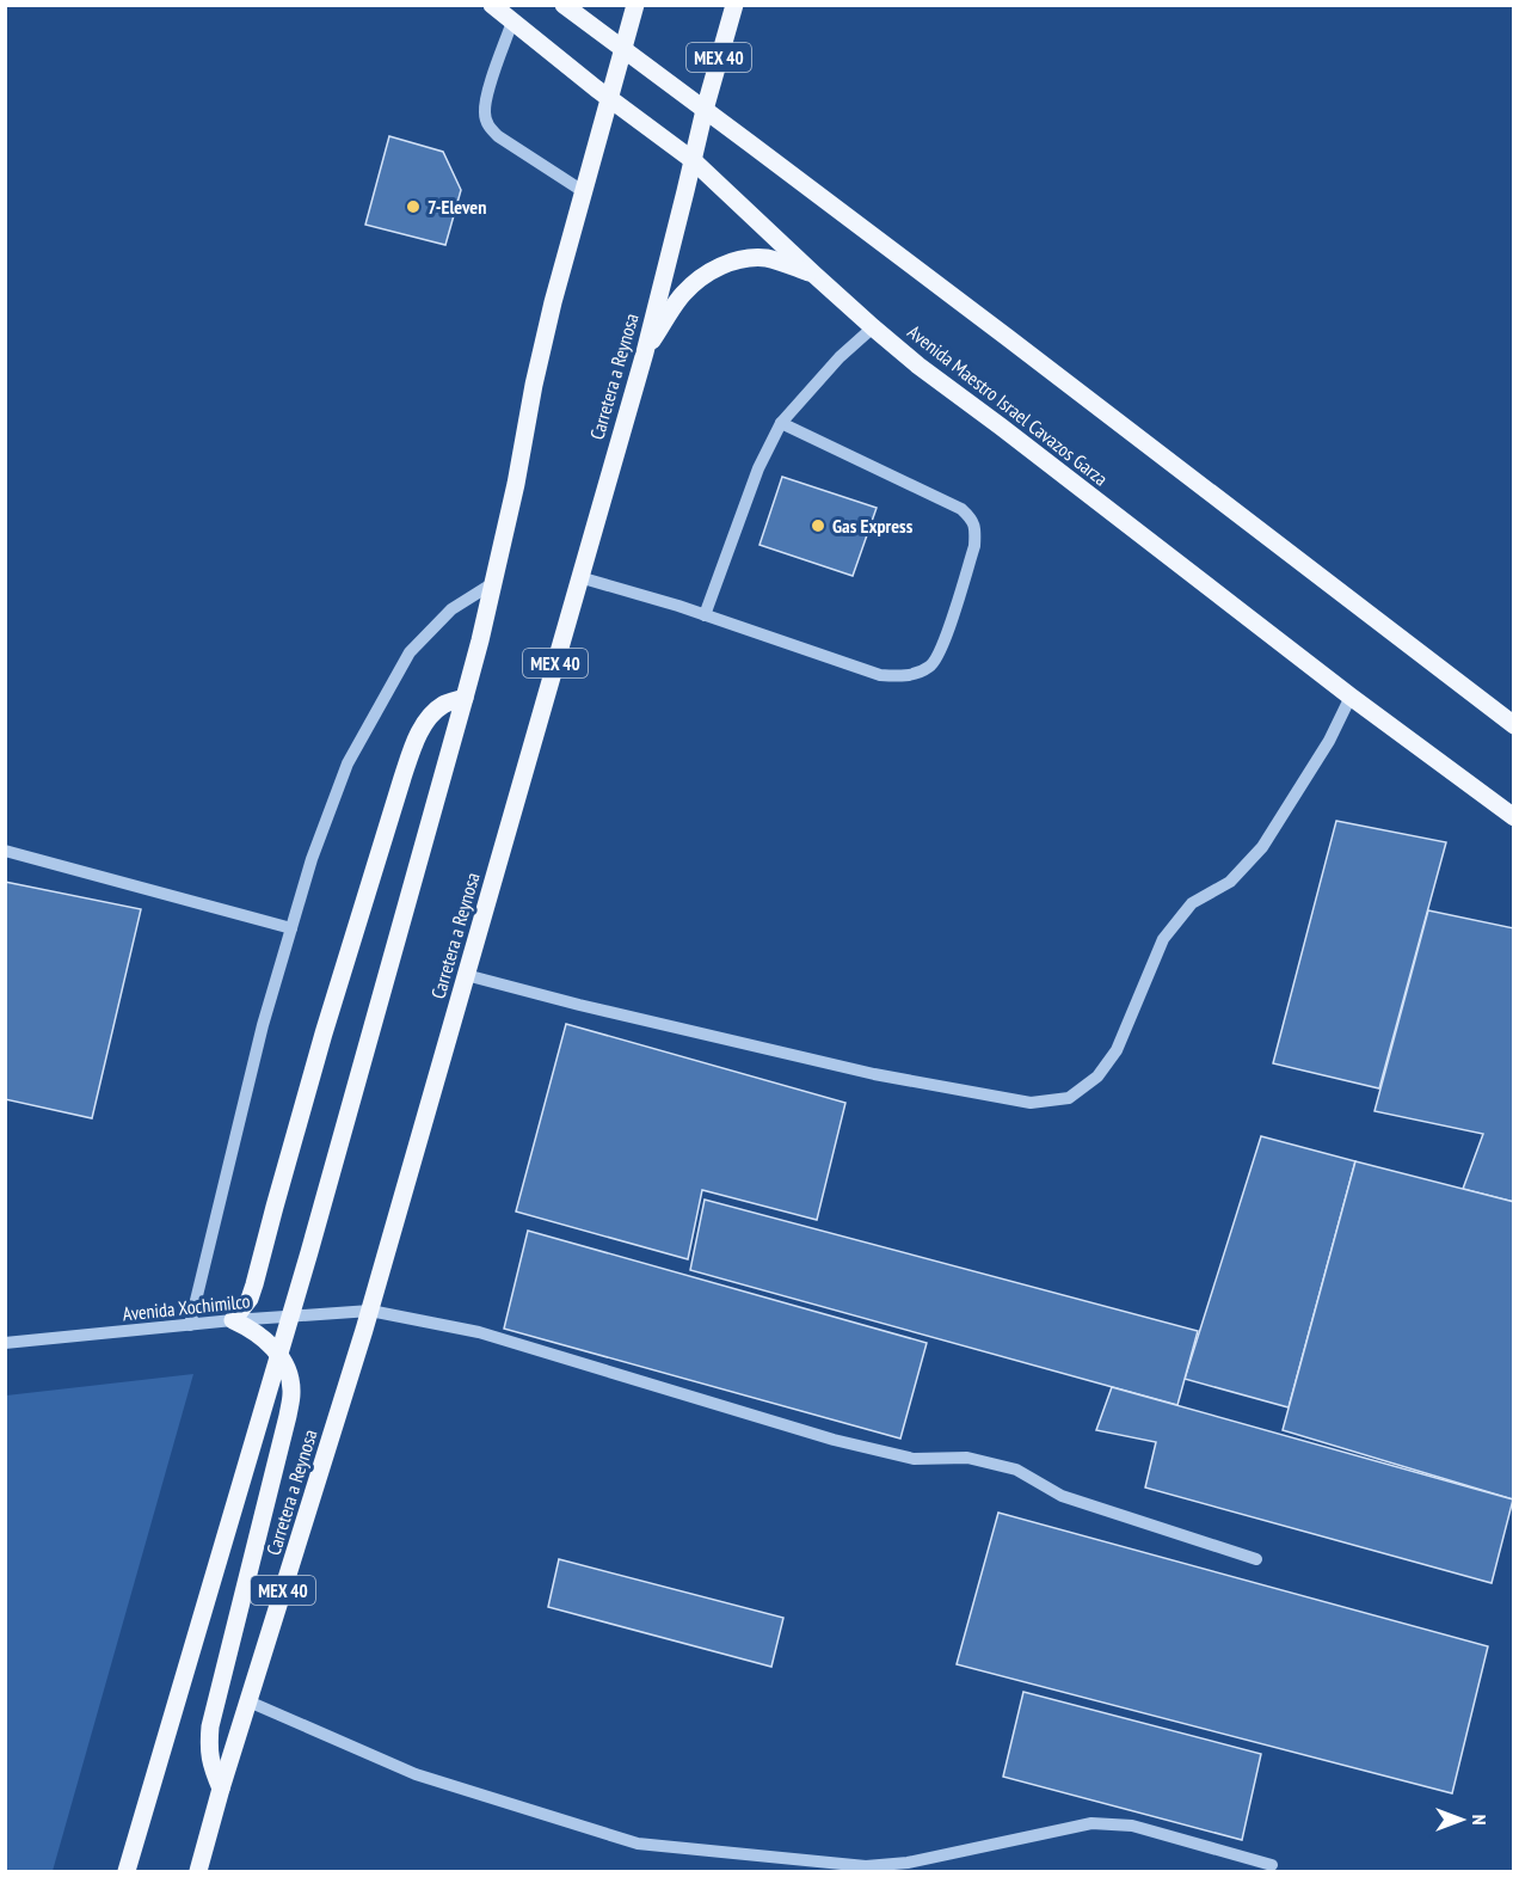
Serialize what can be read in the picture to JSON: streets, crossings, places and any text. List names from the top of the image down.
{
  "streets": {
    "main road": ["MEX 40", "Carretera a Reynosa", "Avenida Maestro Israel Cavazos Garza"],
    "street": ["Avenida Xochimilco"]
  },
  "crossings": [
    ["Carretera a Reynosa", "Avenida Maestro Israel Cavazos Garza"],
    ["Carretera a Reynosa", "Avenida Xochimilco"]
  ],
  "places": ["7-Eleven", "Gas Express"],
  "north": "right"
}
